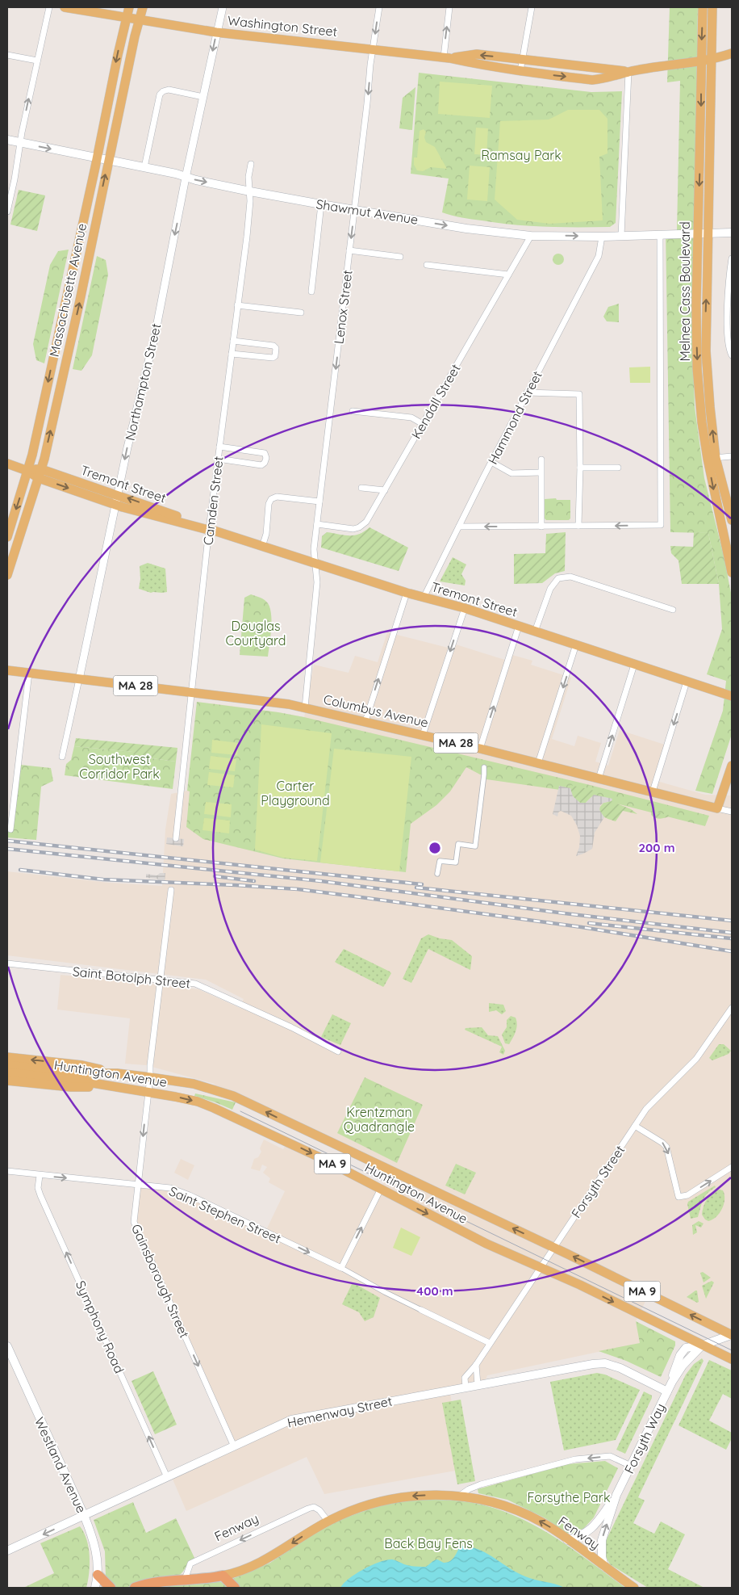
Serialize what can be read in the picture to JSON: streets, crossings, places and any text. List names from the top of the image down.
{
  "streets": {
    "highway": ["Fenway"],
    "main road": [
      "Washington Street",
      "Shawmut Avenue",
      "Massachusetts Avenue",
      "Melnea Cass Boulevard",
      "Tremont Street",
      "MA 28",
      "Columbus Avenue",
      "Huntington Avenue",
      "MA 9",
      "Hemenway Street",
      "Forsyth Way",
      "Westland Avenue"
    ],
    "street": [
      "Lenox Street",
      "Northampton Street",
      "Kendall Street",
      "Hammond Street",
      "Camden Street",
      "Saint Botolph Street",
      "Forsyth Street",
      "Saint Stephen Street",
      "Gainsborough Street",
      "Symphony Road"
    ]
  },
  "crossings": [
    ["Washington Street", "Massachusetts Avenue"],
    ["Washington Street", "Melnea Cass Boulevard"],
    ["Washington Street", "Lenox Street"],
    ["Washington Street", "Northampton Street"],
    ["Shawmut Avenue", "Massachusetts Avenue"],
    ["Shawmut Avenue", "Melnea Cass Boulevard"],
    ["Shawmut Avenue", "Lenox Street"],
    ["Shawmut Avenue", "Northampton Street"],
    ["Shawmut Avenue", "Kendall Street"],
    ["Shawmut Avenue", "Hammond Street"],
    ["Shawmut Avenue", "Camden Street"],
    ["Massachusetts Avenue", "Tremont Street"],
    ["Lenox Street", "Kendall Street"],
    ["Lenox Street", "Tremont Street"],
    ["Lenox Street", "Columbus Avenue"],
    ["Northampton Street", "Tremont Street"],
    ["Northampton Street", "Columbus Avenue"],
    ["Hammond Street", "Tremont Street"],
    ["Tremont Street", "Camden Street"],
    ["Camden Street", "Columbus Avenue"],
    ["Saint Botolph Street", "Gainsborough Street"],
    ["Huntington Avenue", "Forsyth Street"],
    ["Huntington Avenue", "Gainsborough Street"],
    ["Huntington Avenue", "Forsyth Way"],
    ["Forsyth Street", "Hemenway Street"],
    ["Saint Stephen Street", "Gainsborough Street"],
    ["Saint Stephen Street", "Symphony Road"],
    ["Gainsborough Street", "Hemenway Street"],
    ["Symphony Road", "Hemenway Street"],
    ["Hemenway Street", "Forsyth Way"],
    ["Hemenway Street", "Westland Avenue"],
    ["Forsyth Way", "Fenway"]
  ],
  "one_way": [
    "Shawmut Avenue",
    "Lenox Street",
    "Northampton Street",
    "Saint Stephen Street",
    "Gainsborough Street",
    "Symphony Road",
    "Fenway"
  ],
  "parks": [
    "Ramsay Park",
    "Douglas Courtyard",
    "Southwest Corridor Park",
    "Carter Playground",
    "Krentzman Quadrangle",
    "Forsythe Park",
    "Back Bay Fens"
  ],
  "rings": ["200 m", "400 m"]
}
